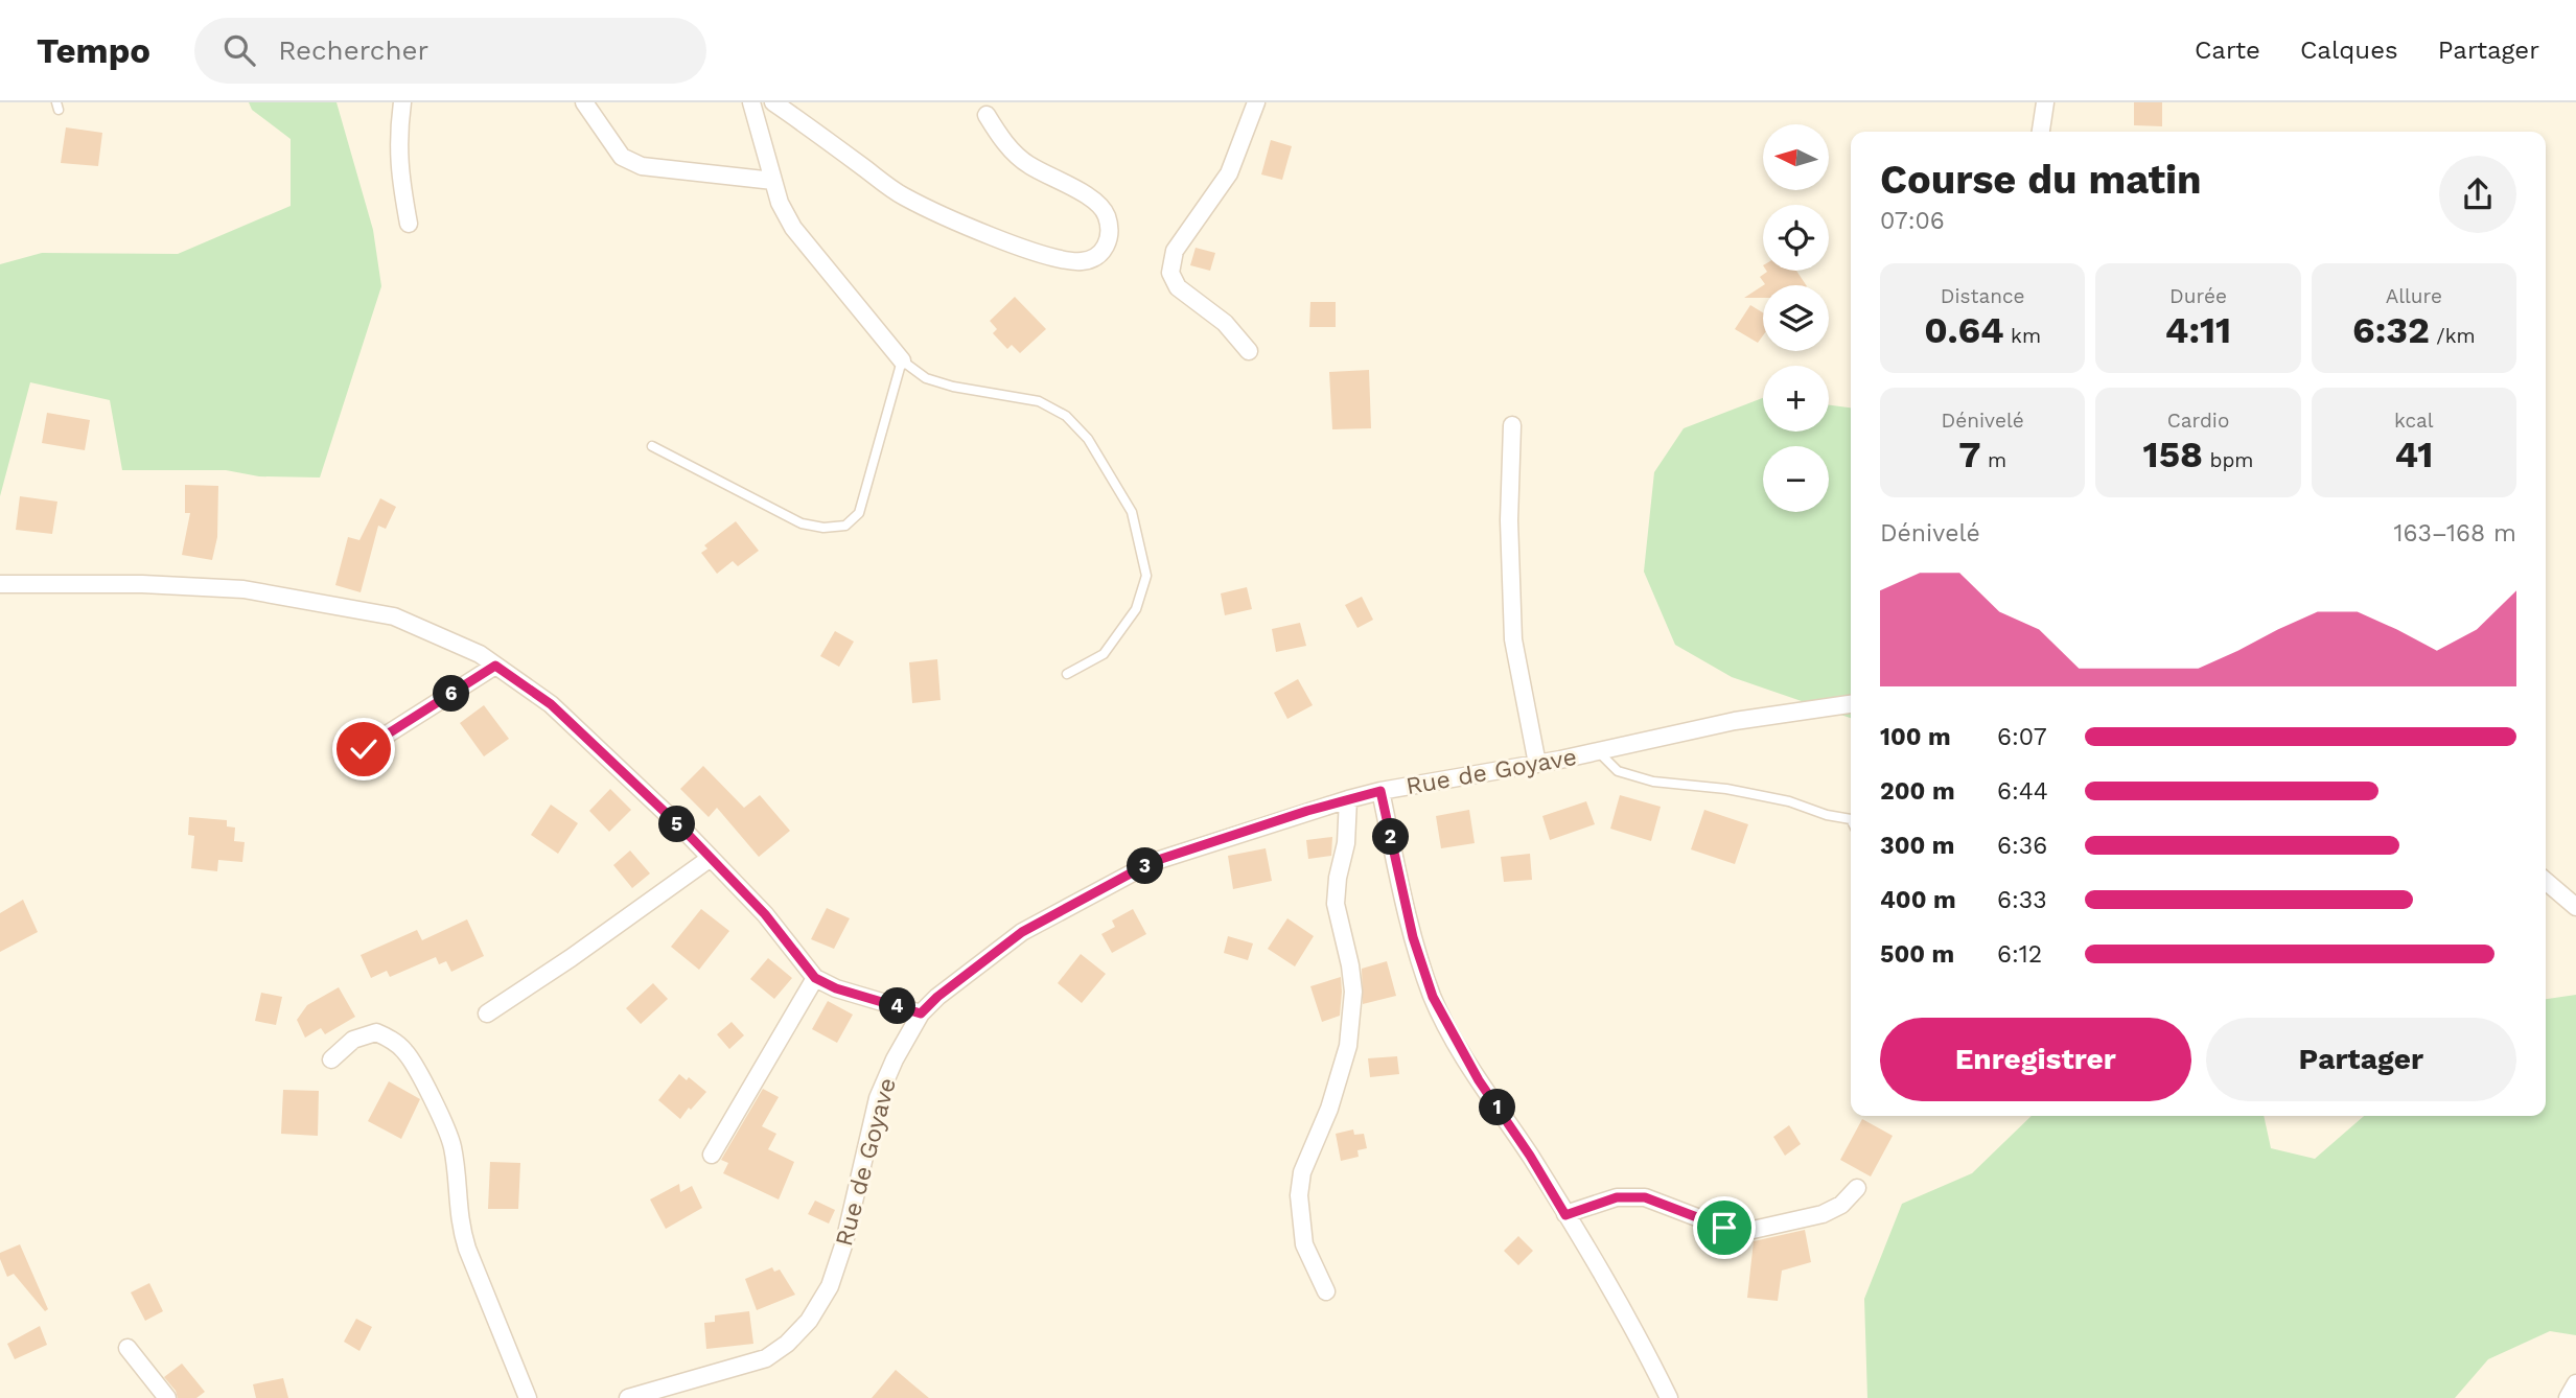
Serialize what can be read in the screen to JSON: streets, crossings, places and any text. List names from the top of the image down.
{
  "streets": {
    "street": ["Rue de Goyave"]
  },
  "north": "left",
  "page": {
    "header": "Tempo",
    "search": "Rechercher",
    "nav": ["Carte", "Calques", "Partager"],
    "map_buttons": ["+", "−"],
    "heading": ["Course du matin", "07:06"],
    "stats": [
      ["Distance", "0.64 km"],
      ["Durée", "4:11"],
      ["Allure", "6:32 /km"],
      ["Dénivelé", "7 m"],
      ["Cardio", "158 bpm"],
      ["kcal", "41"]
    ],
    "chart": ["Dénivelé", "163–168 m"],
    "pins": [
      "6",
      "5",
      "2",
      "3",
      "4",
      "1"
    ],
    "list": [
      {
        "name": "100 m",
        "note": "6:07"
      },
      {
        "name": "200 m",
        "note": "6:44"
      },
      {
        "name": "300 m",
        "note": "6:36"
      },
      {
        "name": "400 m",
        "note": "6:33"
      },
      {
        "name": "500 m",
        "note": "6:12"
      }
    ],
    "buttons": ["Enregistrer", "Partager"]
  }
}
